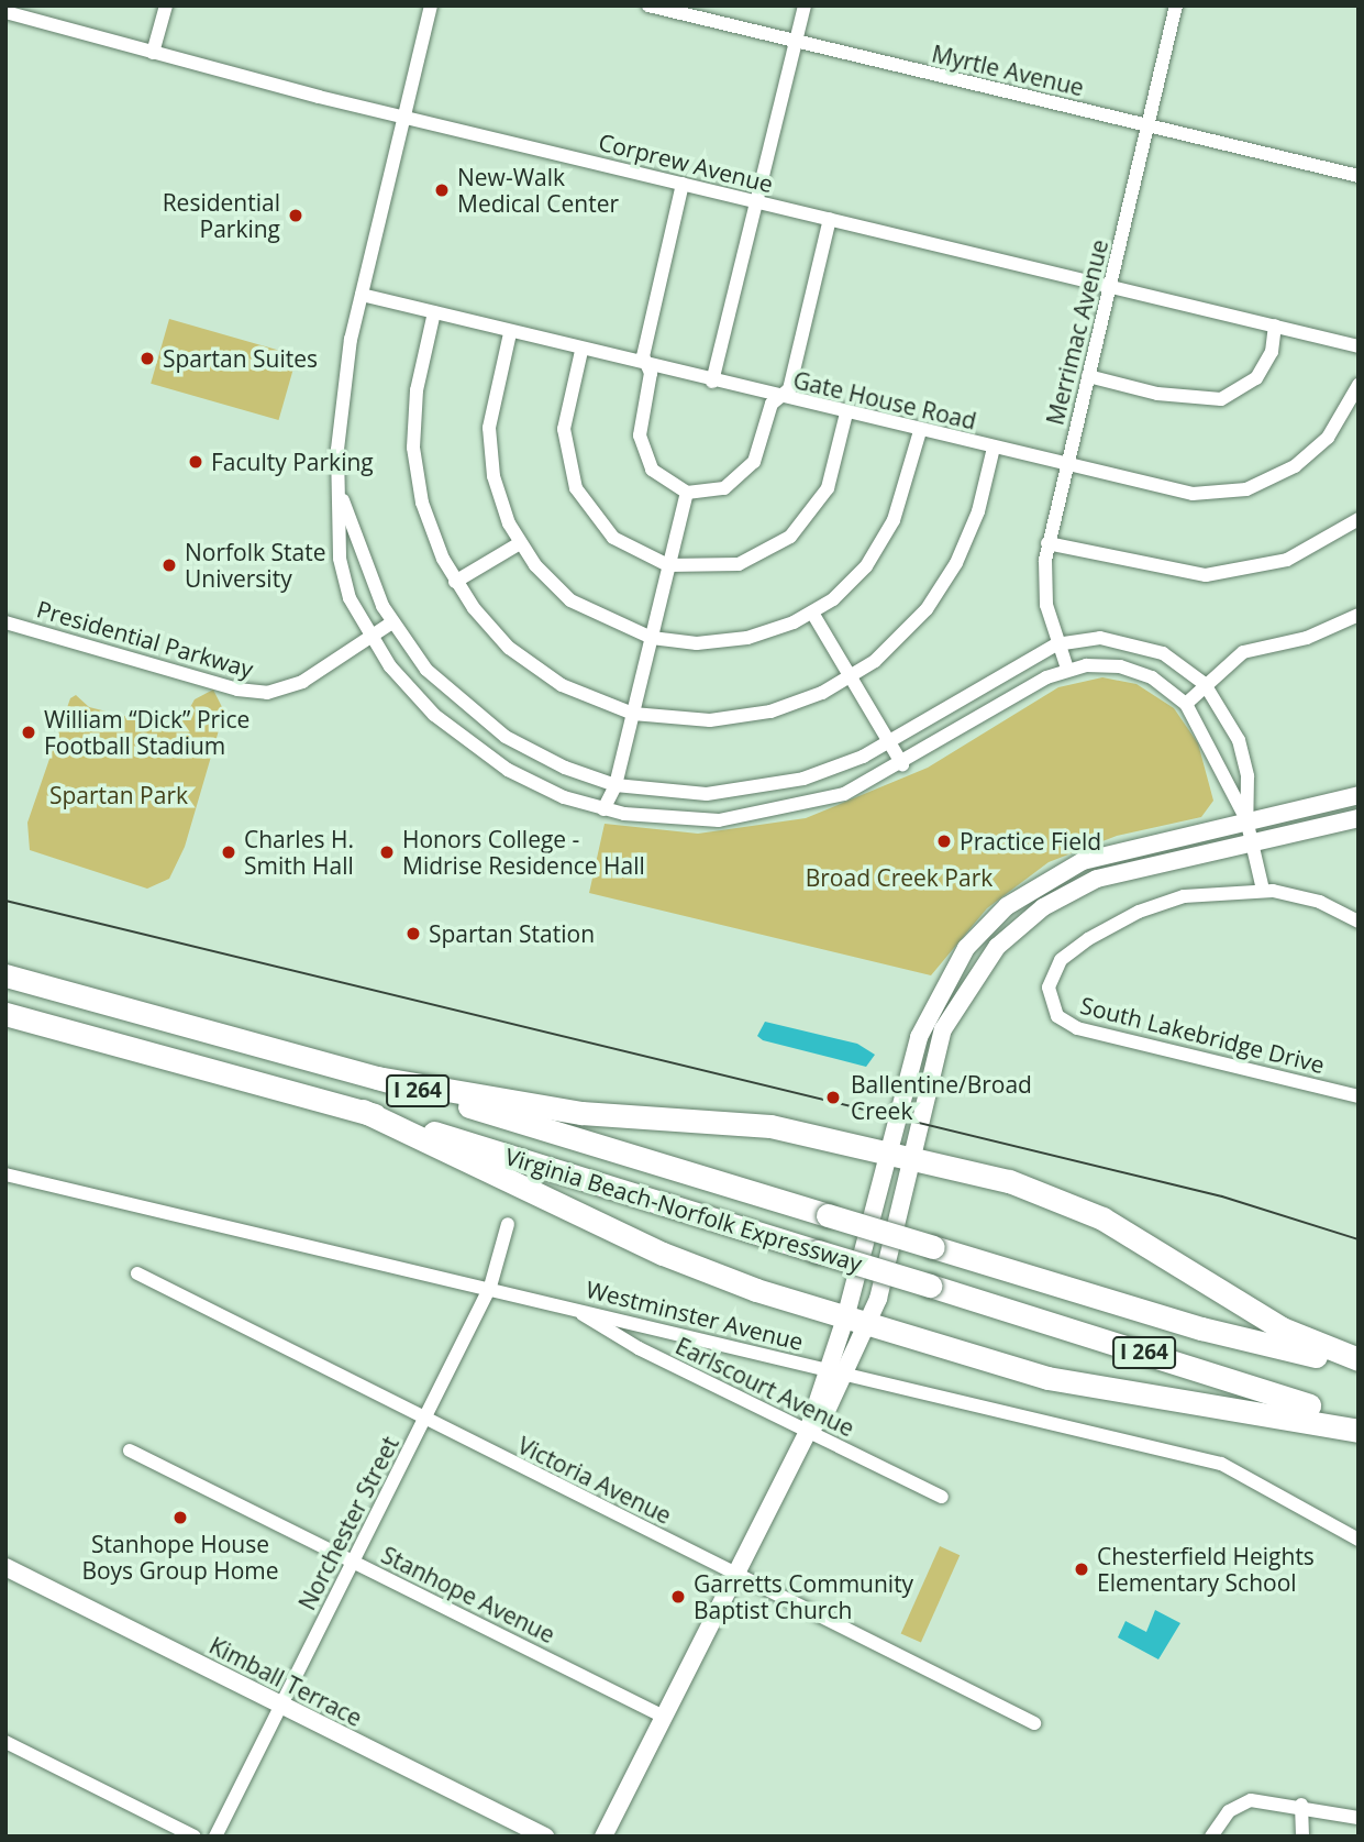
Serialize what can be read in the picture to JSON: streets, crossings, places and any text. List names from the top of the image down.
{
  "streets": {
    "highway": ["I 264", "Virginia Beach-Norfolk Expressway"],
    "main road": ["Kimball Terrace"],
    "street": [
      "Myrtle Avenue",
      "Corprew Avenue",
      "Merrimac Avenue",
      "Gate House Road",
      "Presidential Parkway",
      "South Lakebridge Drive",
      "Westminster Avenue",
      "Earlscourt Avenue",
      "Victoria Avenue",
      "Norchester Street",
      "Stanhope Avenue"
    ]
  },
  "crossings": [
    ["Myrtle Avenue", "Merrimac Avenue"],
    ["Corprew Avenue", "Merrimac Avenue"],
    ["Merrimac Avenue", "Gate House Road"],
    ["Westminster Avenue", "Earlscourt Avenue"],
    ["Westminster Avenue", "Norchester Street"],
    ["Victoria Avenue", "Norchester Street"],
    ["Norchester Street", "Stanhope Avenue"],
    ["Norchester Street", "Kimball Terrace"]
  ],
  "parks": ["Spartan Park", "Broad Creek Park"],
  "places": [
    "New-Walk Medical Center",
    "Residential Parking",
    "Spartan Suites",
    "Faculty Parking",
    "Norfolk State University",
    "William “Dick” Price Football Stadium",
    "Practice Field",
    "Charles H. Smith Hall",
    "Honors College - Midrise Residence Hall",
    "Spartan Station",
    "Ballentine/Broad Creek",
    "Stanhope House Boys Group Home",
    "Chesterfield Heights Elementary School",
    "Garretts Community Baptist Church"
  ]
}
